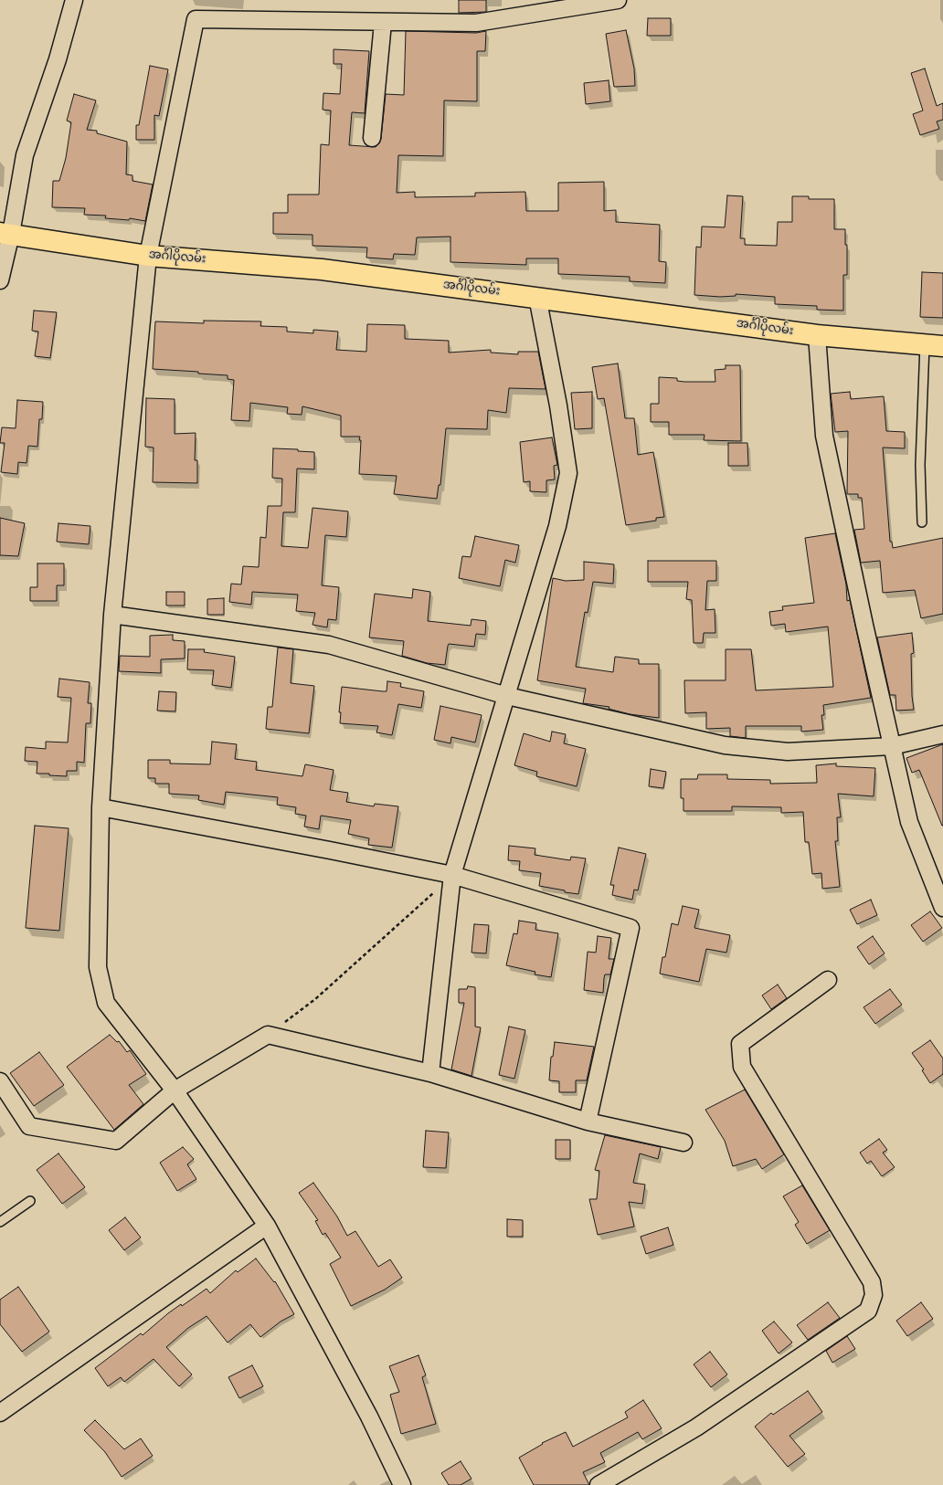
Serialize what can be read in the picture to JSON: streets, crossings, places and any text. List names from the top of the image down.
{
  "streets": {
    "main road": ["အင်္ဂါပိုလမ်း"]
  }
}
